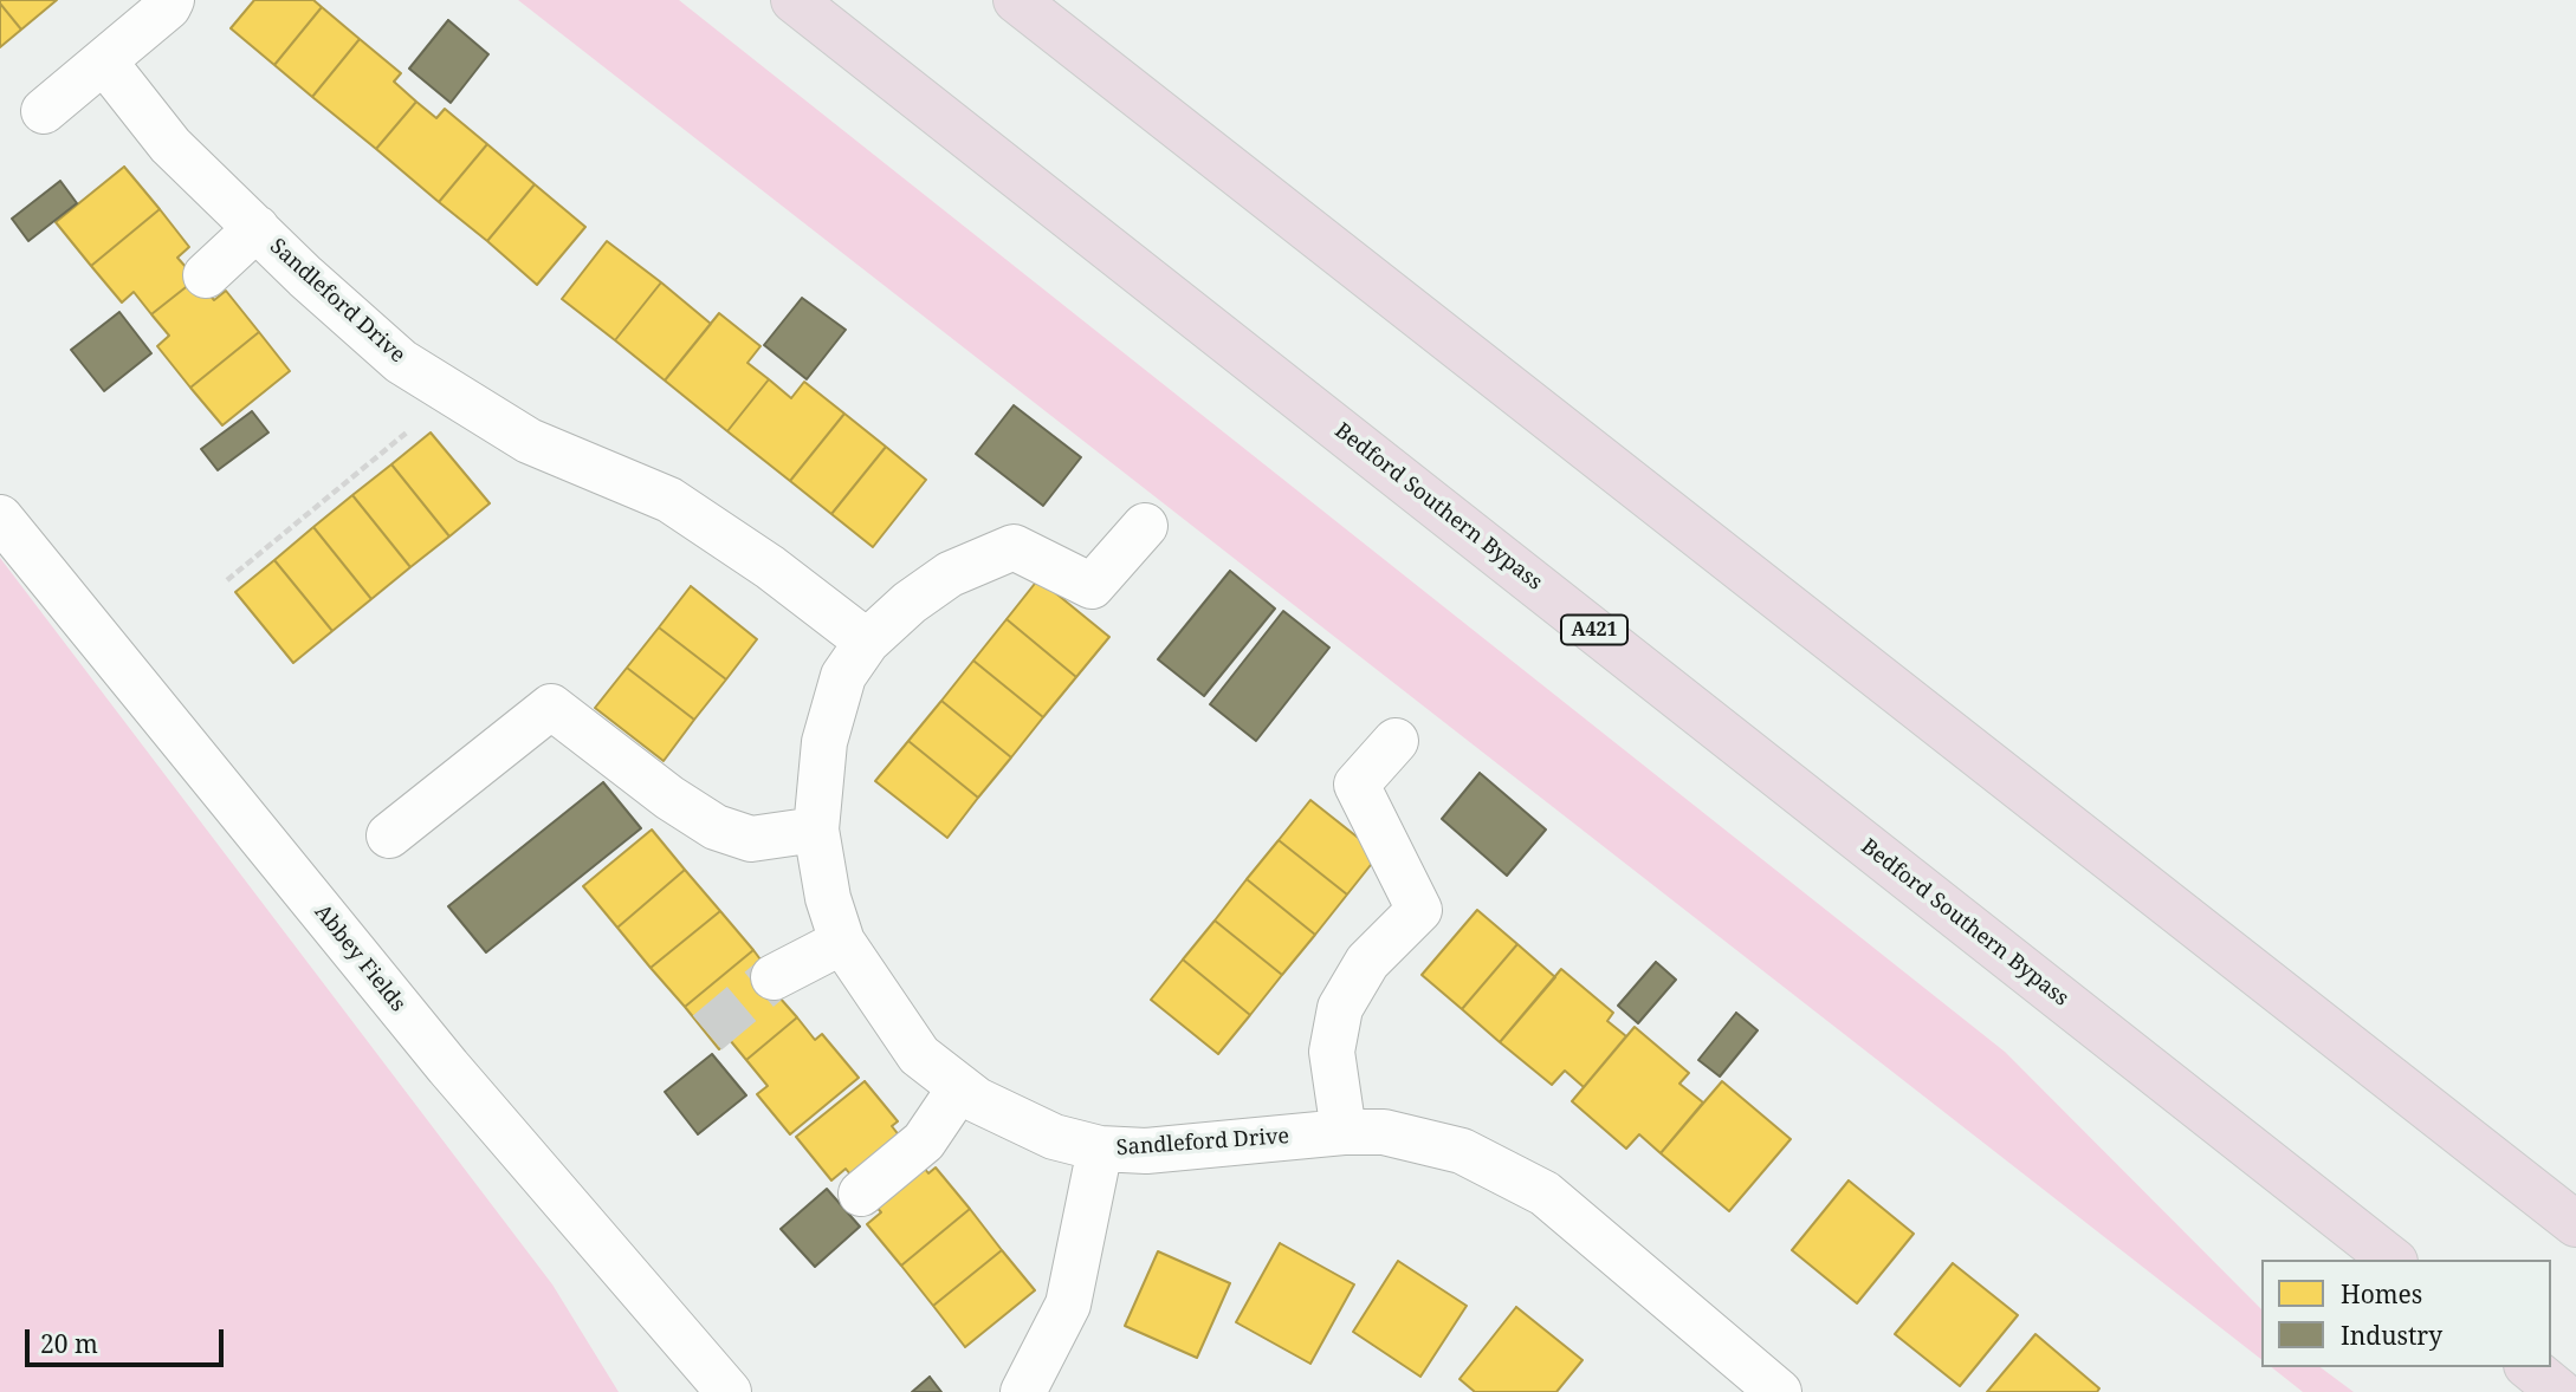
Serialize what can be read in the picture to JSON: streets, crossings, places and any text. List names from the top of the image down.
{
  "streets": {
    "highway": ["Bedford Southern Bypass", "A421"],
    "street": ["Sandleford Drive", "Abbey Fields"]
  },
  "legend": ["Homes", "Industry"],
  "scale_bar": "20 m"
}
